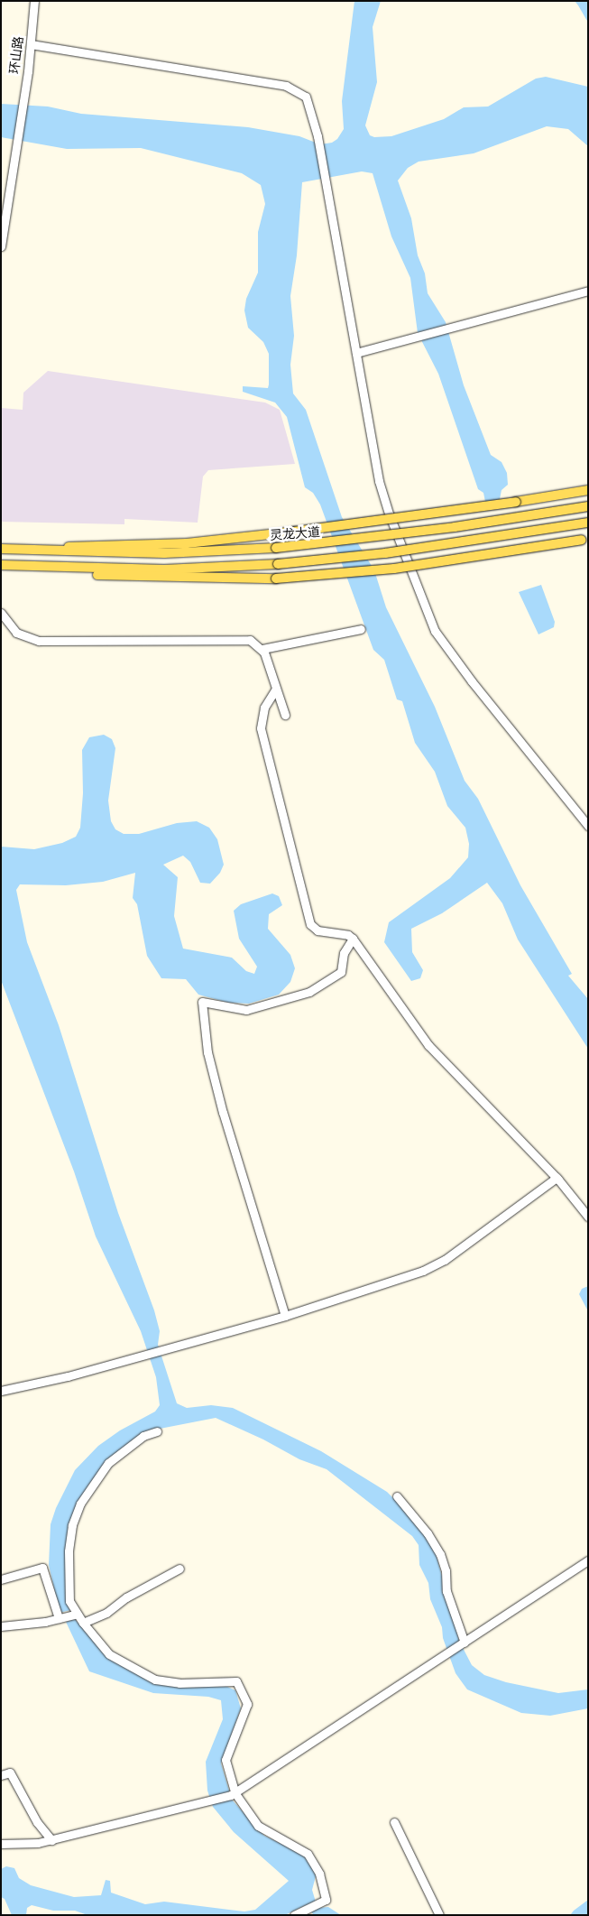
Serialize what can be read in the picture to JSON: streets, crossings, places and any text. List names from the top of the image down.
{
  "streets": {
    "main road": ["灵龙大道"],
    "street": ["环山路"]
  }
}
